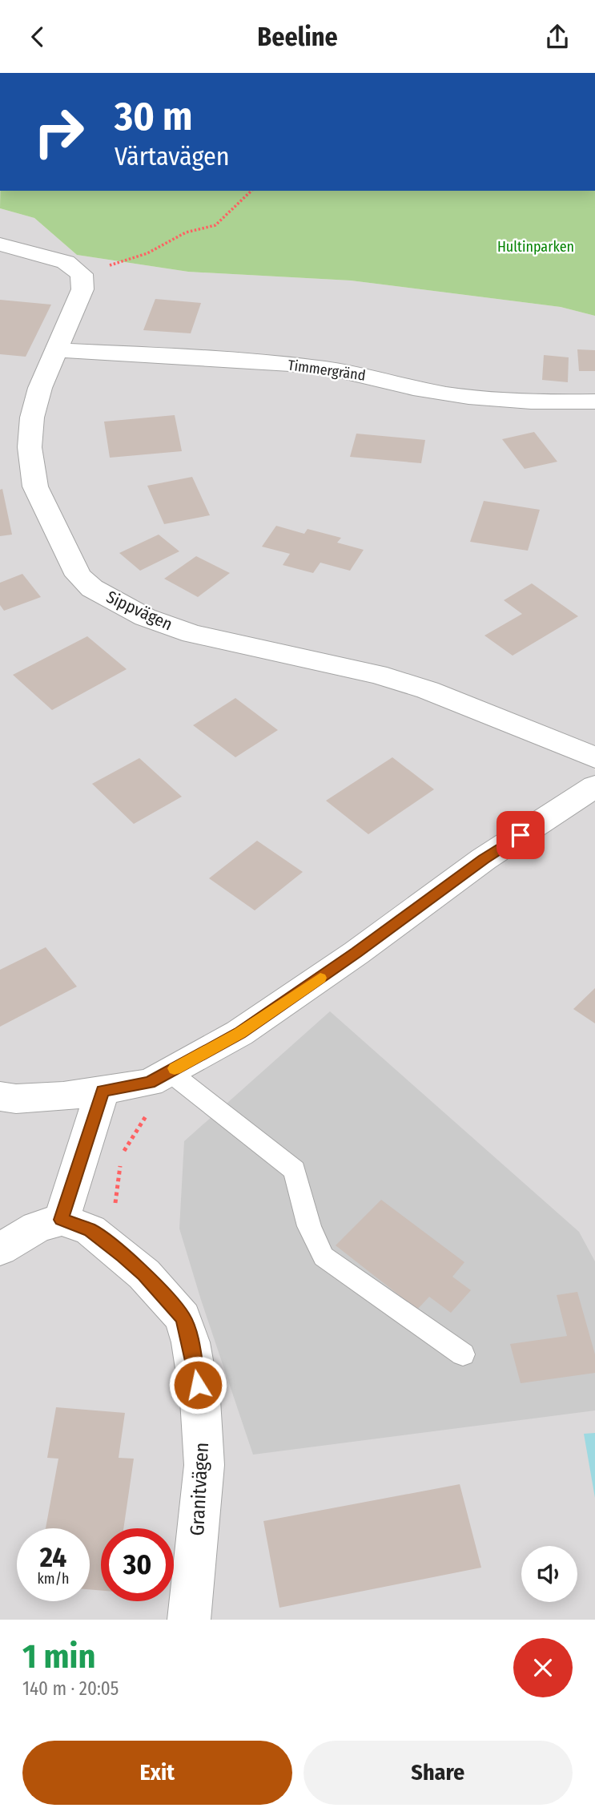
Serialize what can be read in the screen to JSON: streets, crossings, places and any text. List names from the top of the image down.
{
  "streets": {
    "street": ["Timmergränd", "Sippvägen", "Granitvägen"]
  },
  "crossings": [
    ["Timmergränd", "Sippvägen"]
  ],
  "parks": ["Hultinparken"],
  "page": {
    "header": "Beeline",
    "turn": ["30 m", "Värtavägen"],
    "speed": "24 km/h",
    "limit": "30",
    "heading": ["1 min", "140 m · 20:05"],
    "buttons": ["Exit", "Share"]
  }
}
